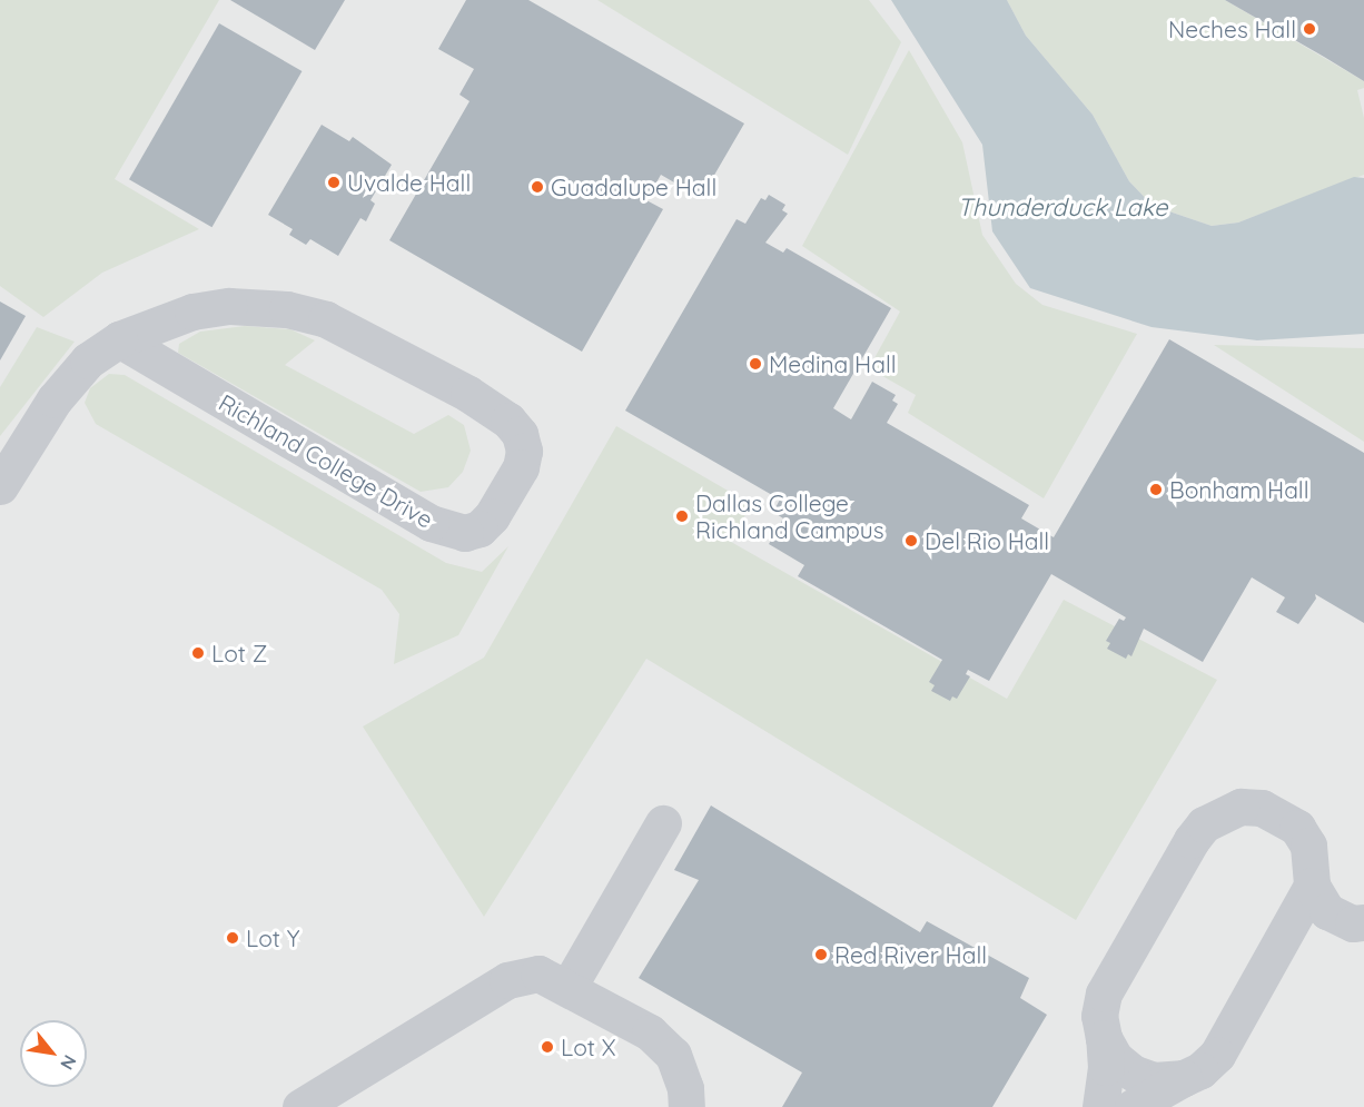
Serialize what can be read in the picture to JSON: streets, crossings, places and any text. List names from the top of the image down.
{
  "streets": {
    "street": ["Richland College Drive"]
  },
  "water": ["Thunderduck Lake"],
  "places": [
    "Neches Hall",
    "Uvalde Hall",
    "Guadalupe Hall",
    "Medina Hall",
    "Bonham Hall",
    "Dallas College Richland Campus",
    "Del Rio Hall",
    "Lot Z",
    "Lot Y",
    "Red River Hall",
    "Lot X"
  ],
  "north": "bottom right"
}
